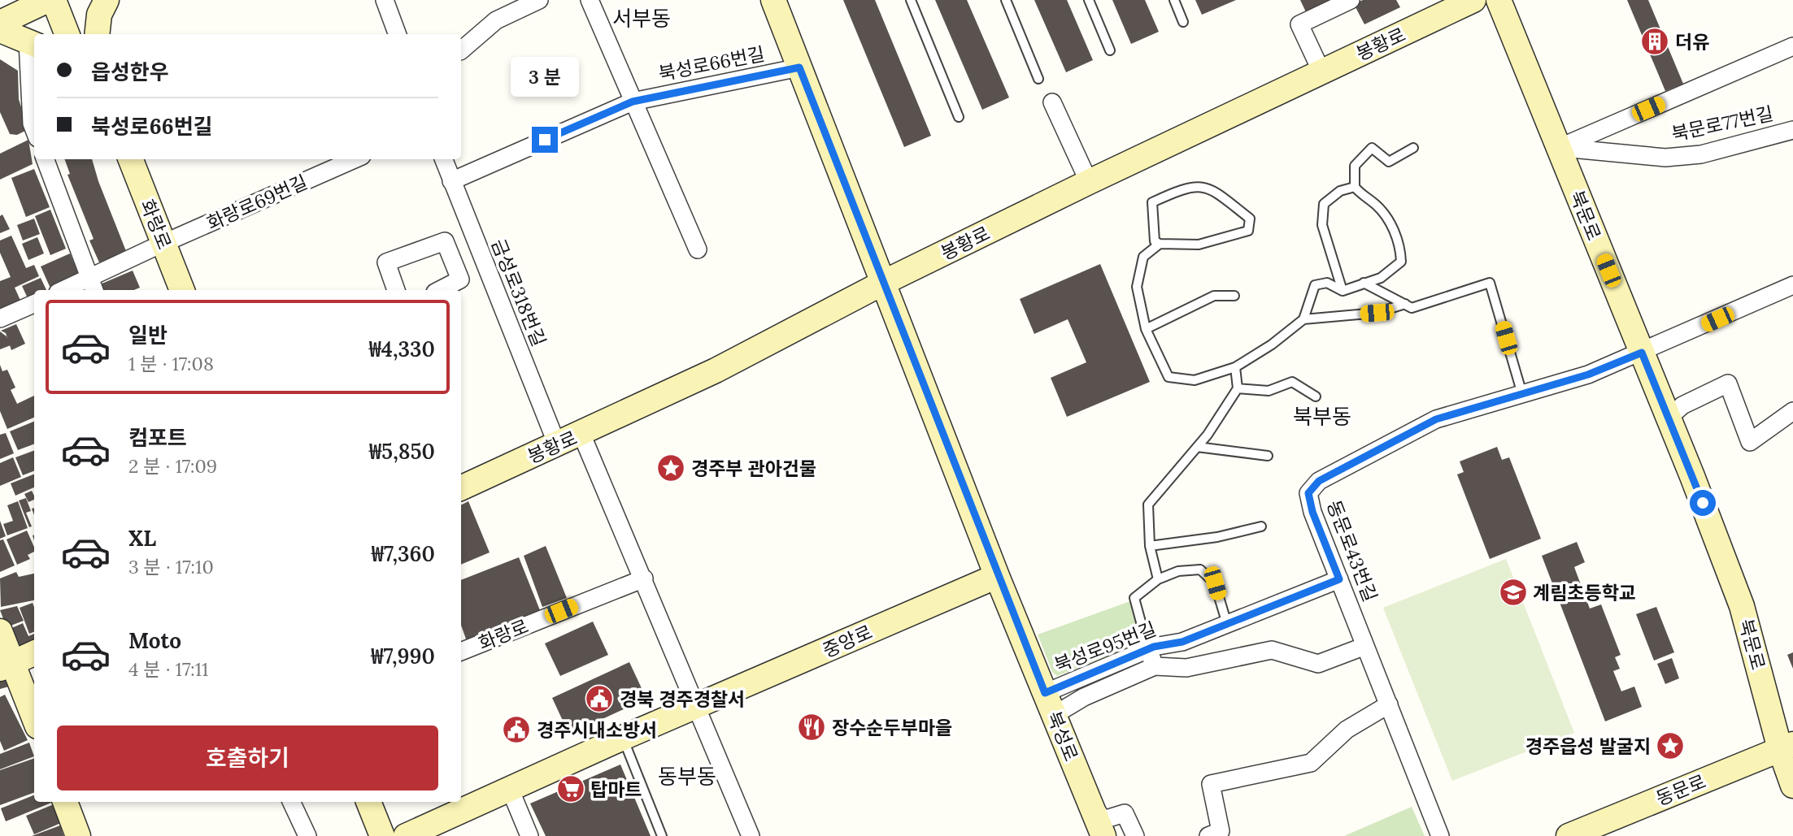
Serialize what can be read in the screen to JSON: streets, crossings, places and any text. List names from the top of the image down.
{
  "streets": {
    "street": [
      "봉황로",
      "북성로66번길",
      "북문로77번길",
      "화랑로69번길",
      "북문로",
      "화랑로",
      "금성로318번길",
      "동문로43번길",
      "중앙로",
      "북성로95번길",
      "북성로",
      "동문로"
    ]
  },
  "crossings": [
    ["봉황로", "금성로318번길"],
    ["봉황로", "북성로"],
    ["북성로66번길", "금성로318번길"],
    ["북성로66번길", "북성로"],
    ["북문로77번길", "북문로"],
    ["화랑로69번길", "화랑로"],
    ["북문로", "동문로43번길"],
    ["북문로", "동문로"],
    ["동문로43번길", "북성로95번길"],
    ["중앙로", "북성로"],
    ["북성로95번길", "북성로"]
  ],
  "districts": ["서부동", "북부동", "동부동"],
  "places": {
    "building": ["더유"],
    "place": ["경주부 관아건물", "경주읍성 발굴지"],
    "school or university": ["계림초등학교"],
    "public building": ["경북 경주경찰서", "경주시내소방서"],
    "restaurant": ["장수순두부마을"],
    "supermarket": ["탑마트"]
  },
  "page": {
    "banner": ["읍성한우", "북성로66번길"],
    "bubble": "3 분",
    "list": [
      {
        "name": "일반",
        "note": "1 분 · 17:08",
        "value": "₩4,330"
      },
      {
        "name": "컴포트",
        "note": "2 분 · 17:09",
        "value": "₩5,850"
      },
      {
        "name": "XL",
        "note": "3 분 · 17:10",
        "value": "₩7,360"
      },
      {
        "name": "Moto",
        "note": "4 분 · 17:11",
        "value": "₩7,990"
      }
    ],
    "buttons": "호출하기"
  }
}
